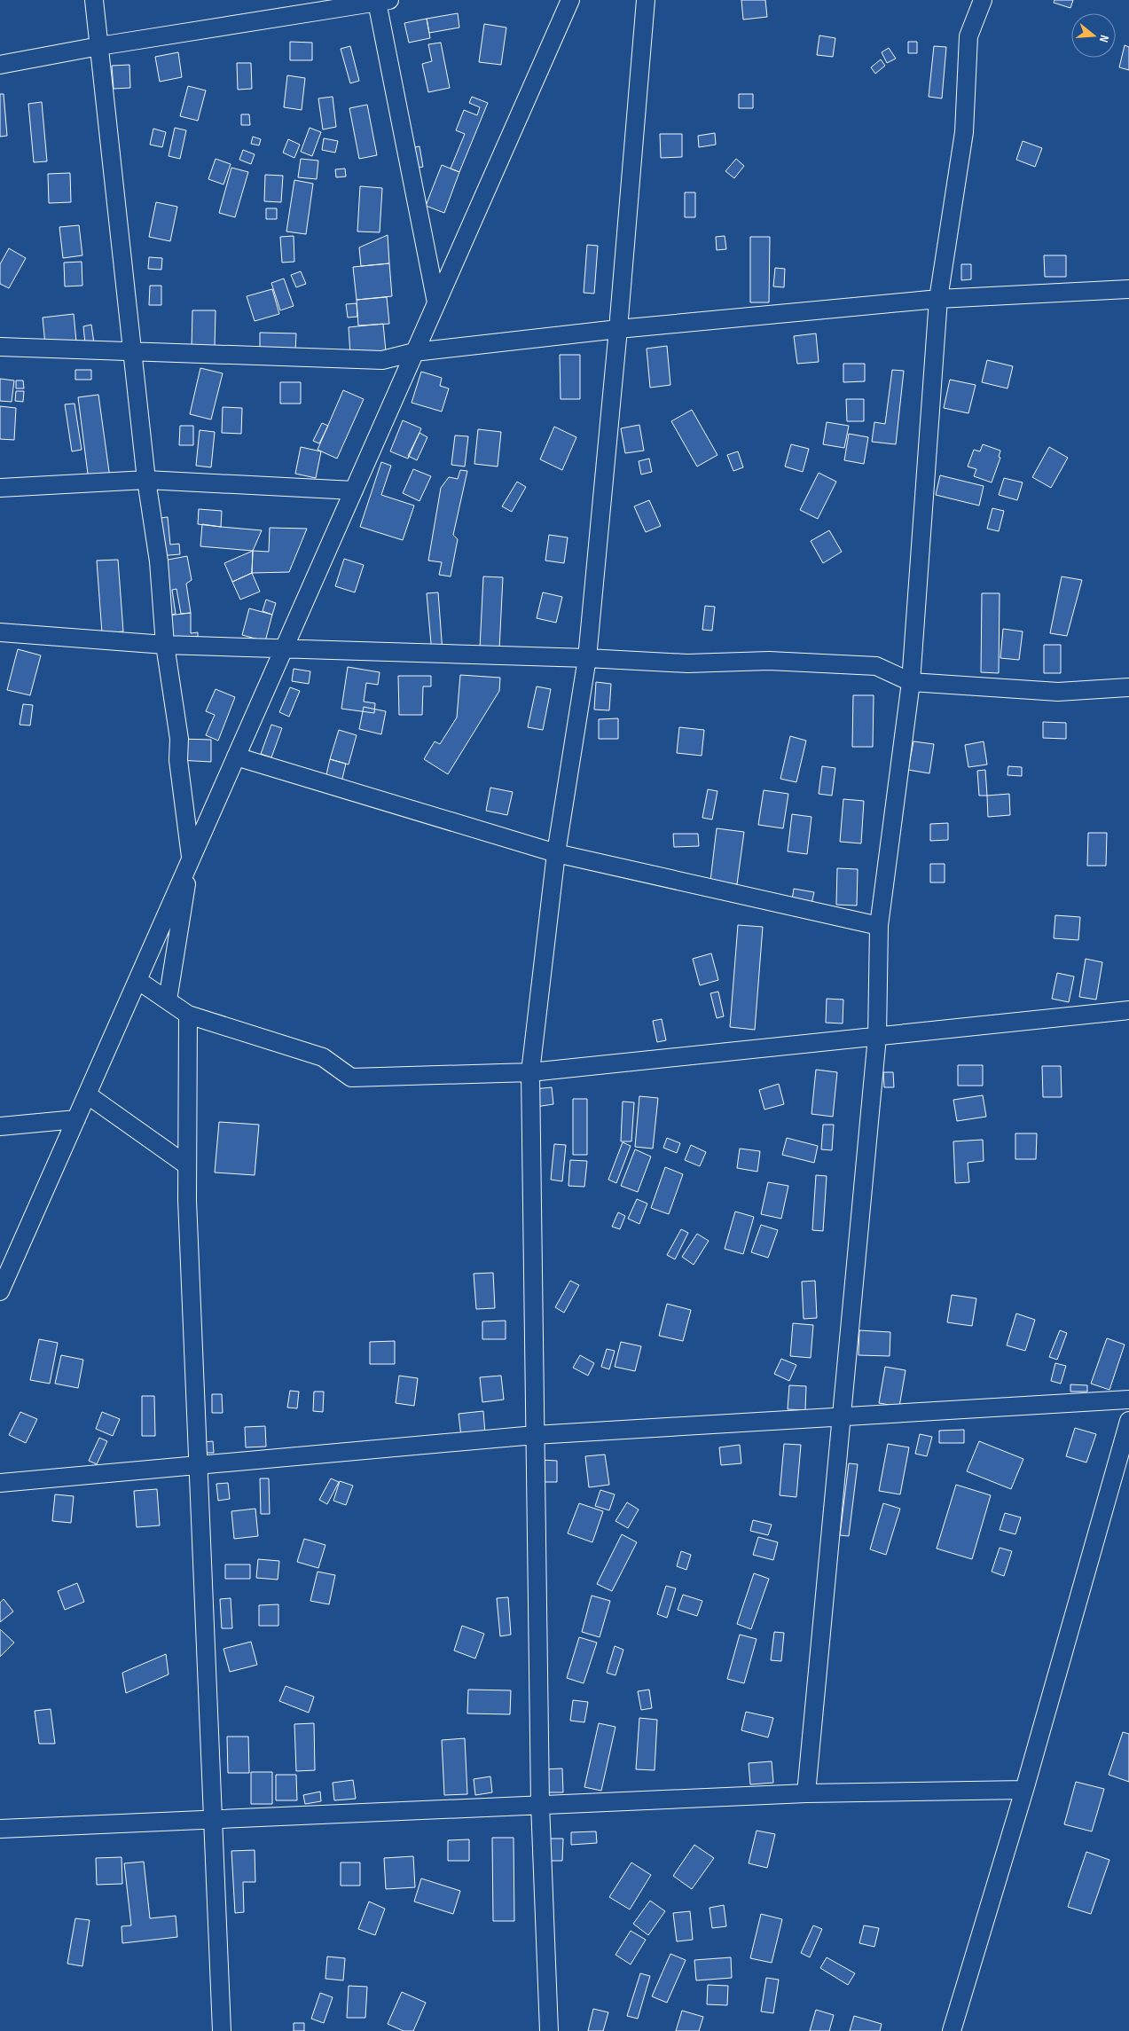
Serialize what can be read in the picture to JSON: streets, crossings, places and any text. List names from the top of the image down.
{
  "north": "right"
}
